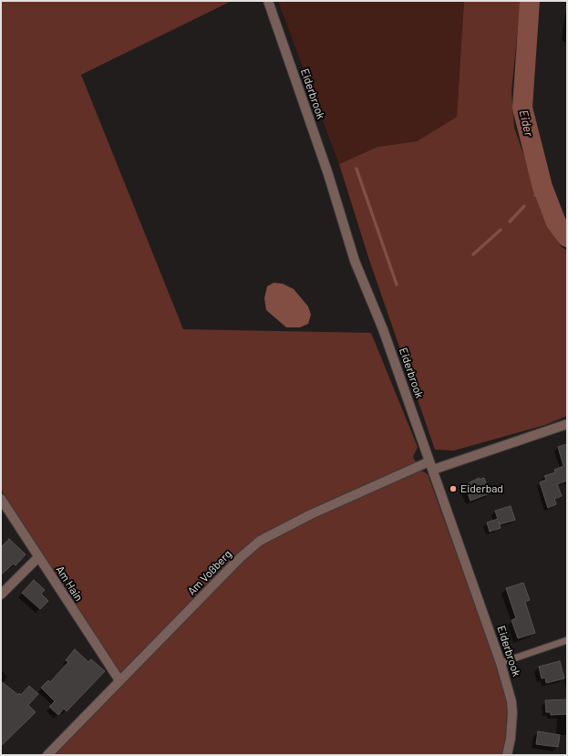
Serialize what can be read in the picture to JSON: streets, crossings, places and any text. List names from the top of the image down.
{
  "streets": {
    "street": ["Eiderbrook", "Am Voßberg", "Am Hain"]
  },
  "crossings": [
    ["Eiderbrook", "Am Voßberg"],
    ["Am Voßberg", "Am Hain"]
  ],
  "water": ["Eider"],
  "places": ["Eiderbad"]
}
